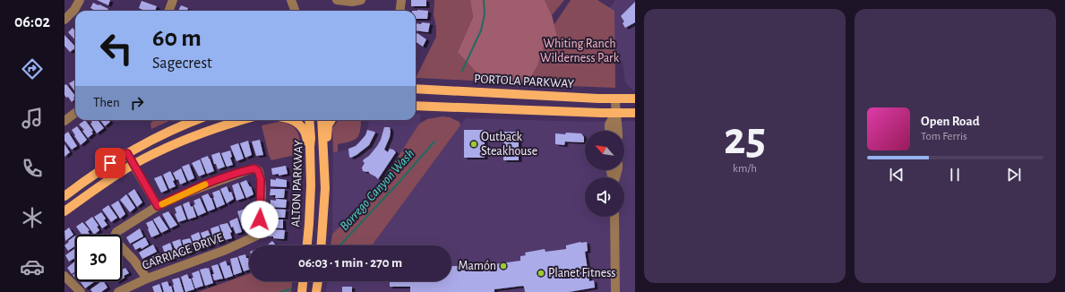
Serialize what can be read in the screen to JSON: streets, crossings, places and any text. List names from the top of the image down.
{
  "streets": {
    "main road": ["PORTOLA PARKWAY", "ALTON PARKWAY"],
    "street": ["CARRIAGE DRIVE"]
  },
  "water": ["Borrego Canyon Wash"],
  "parks": ["Whiting Ranch Wilderness Park"],
  "places": ["Outback Steakhouse", "Mamón", "Planet Fitness"],
  "north": "top left",
  "page": {
    "tabs": "06:02",
    "tile": ["25", "km/h"],
    "turn": ["60 m", "Sagecrest"],
    "then": "Then",
    "song": ["Open Road", "Tom Ferris"],
    "limit": "30",
    "trip": "06:03 · 1 min · 270 m"
  }
}
